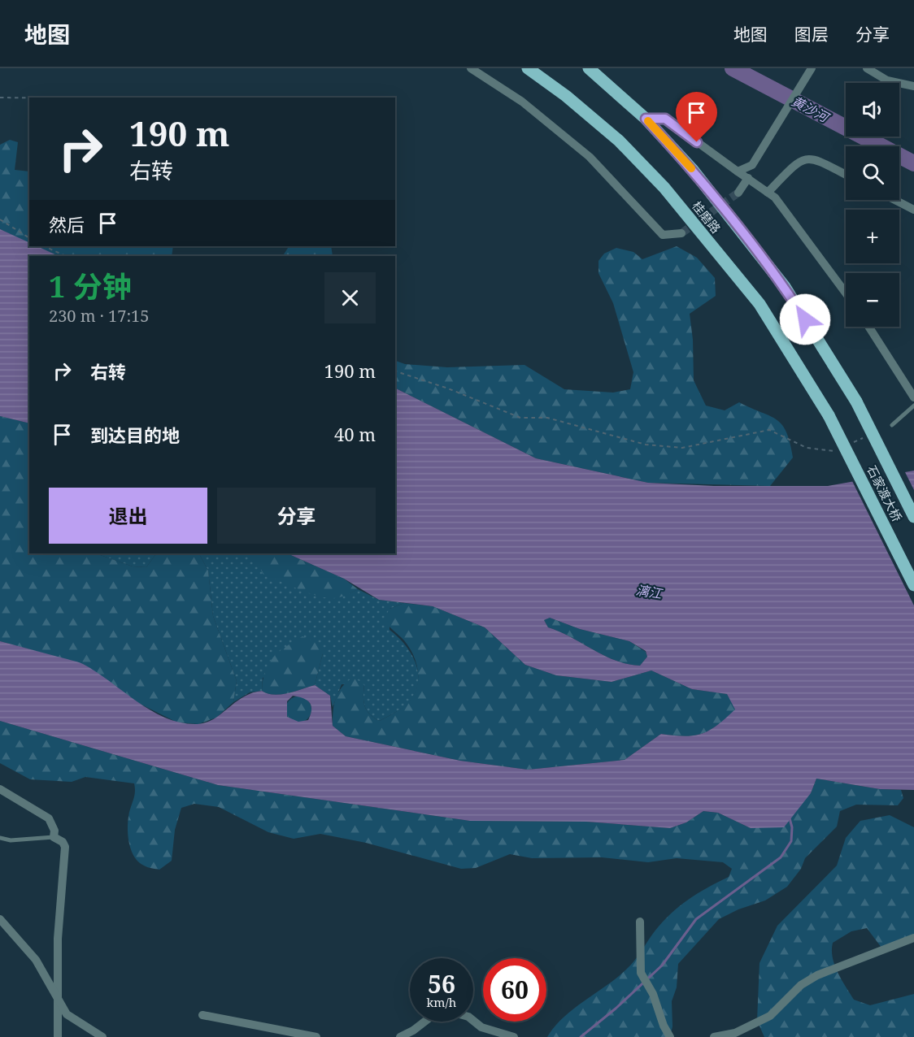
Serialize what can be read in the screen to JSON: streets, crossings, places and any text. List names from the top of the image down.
{
  "streets": {
    "main road": ["桂磨路", "石家渡大桥"]
  },
  "crossings": [
    ["桂磨路", "石家渡大桥"]
  ],
  "water": ["黄沙河", "漓江"],
  "page": {
    "header": "地图",
    "nav": ["地图", "图层", "分享"],
    "map_buttons": ["+", "−"],
    "turn": ["190 m", "右转"],
    "then": "然后",
    "heading": ["1 分钟", "230 m · 17:15"],
    "list": [
      {
        "name": "右转",
        "value": "190 m"
      },
      {
        "name": "到达目的地",
        "value": "40 m"
      }
    ],
    "buttons": ["退出", "分享"],
    "speed": "56 km/h",
    "limit": "60"
  }
}
